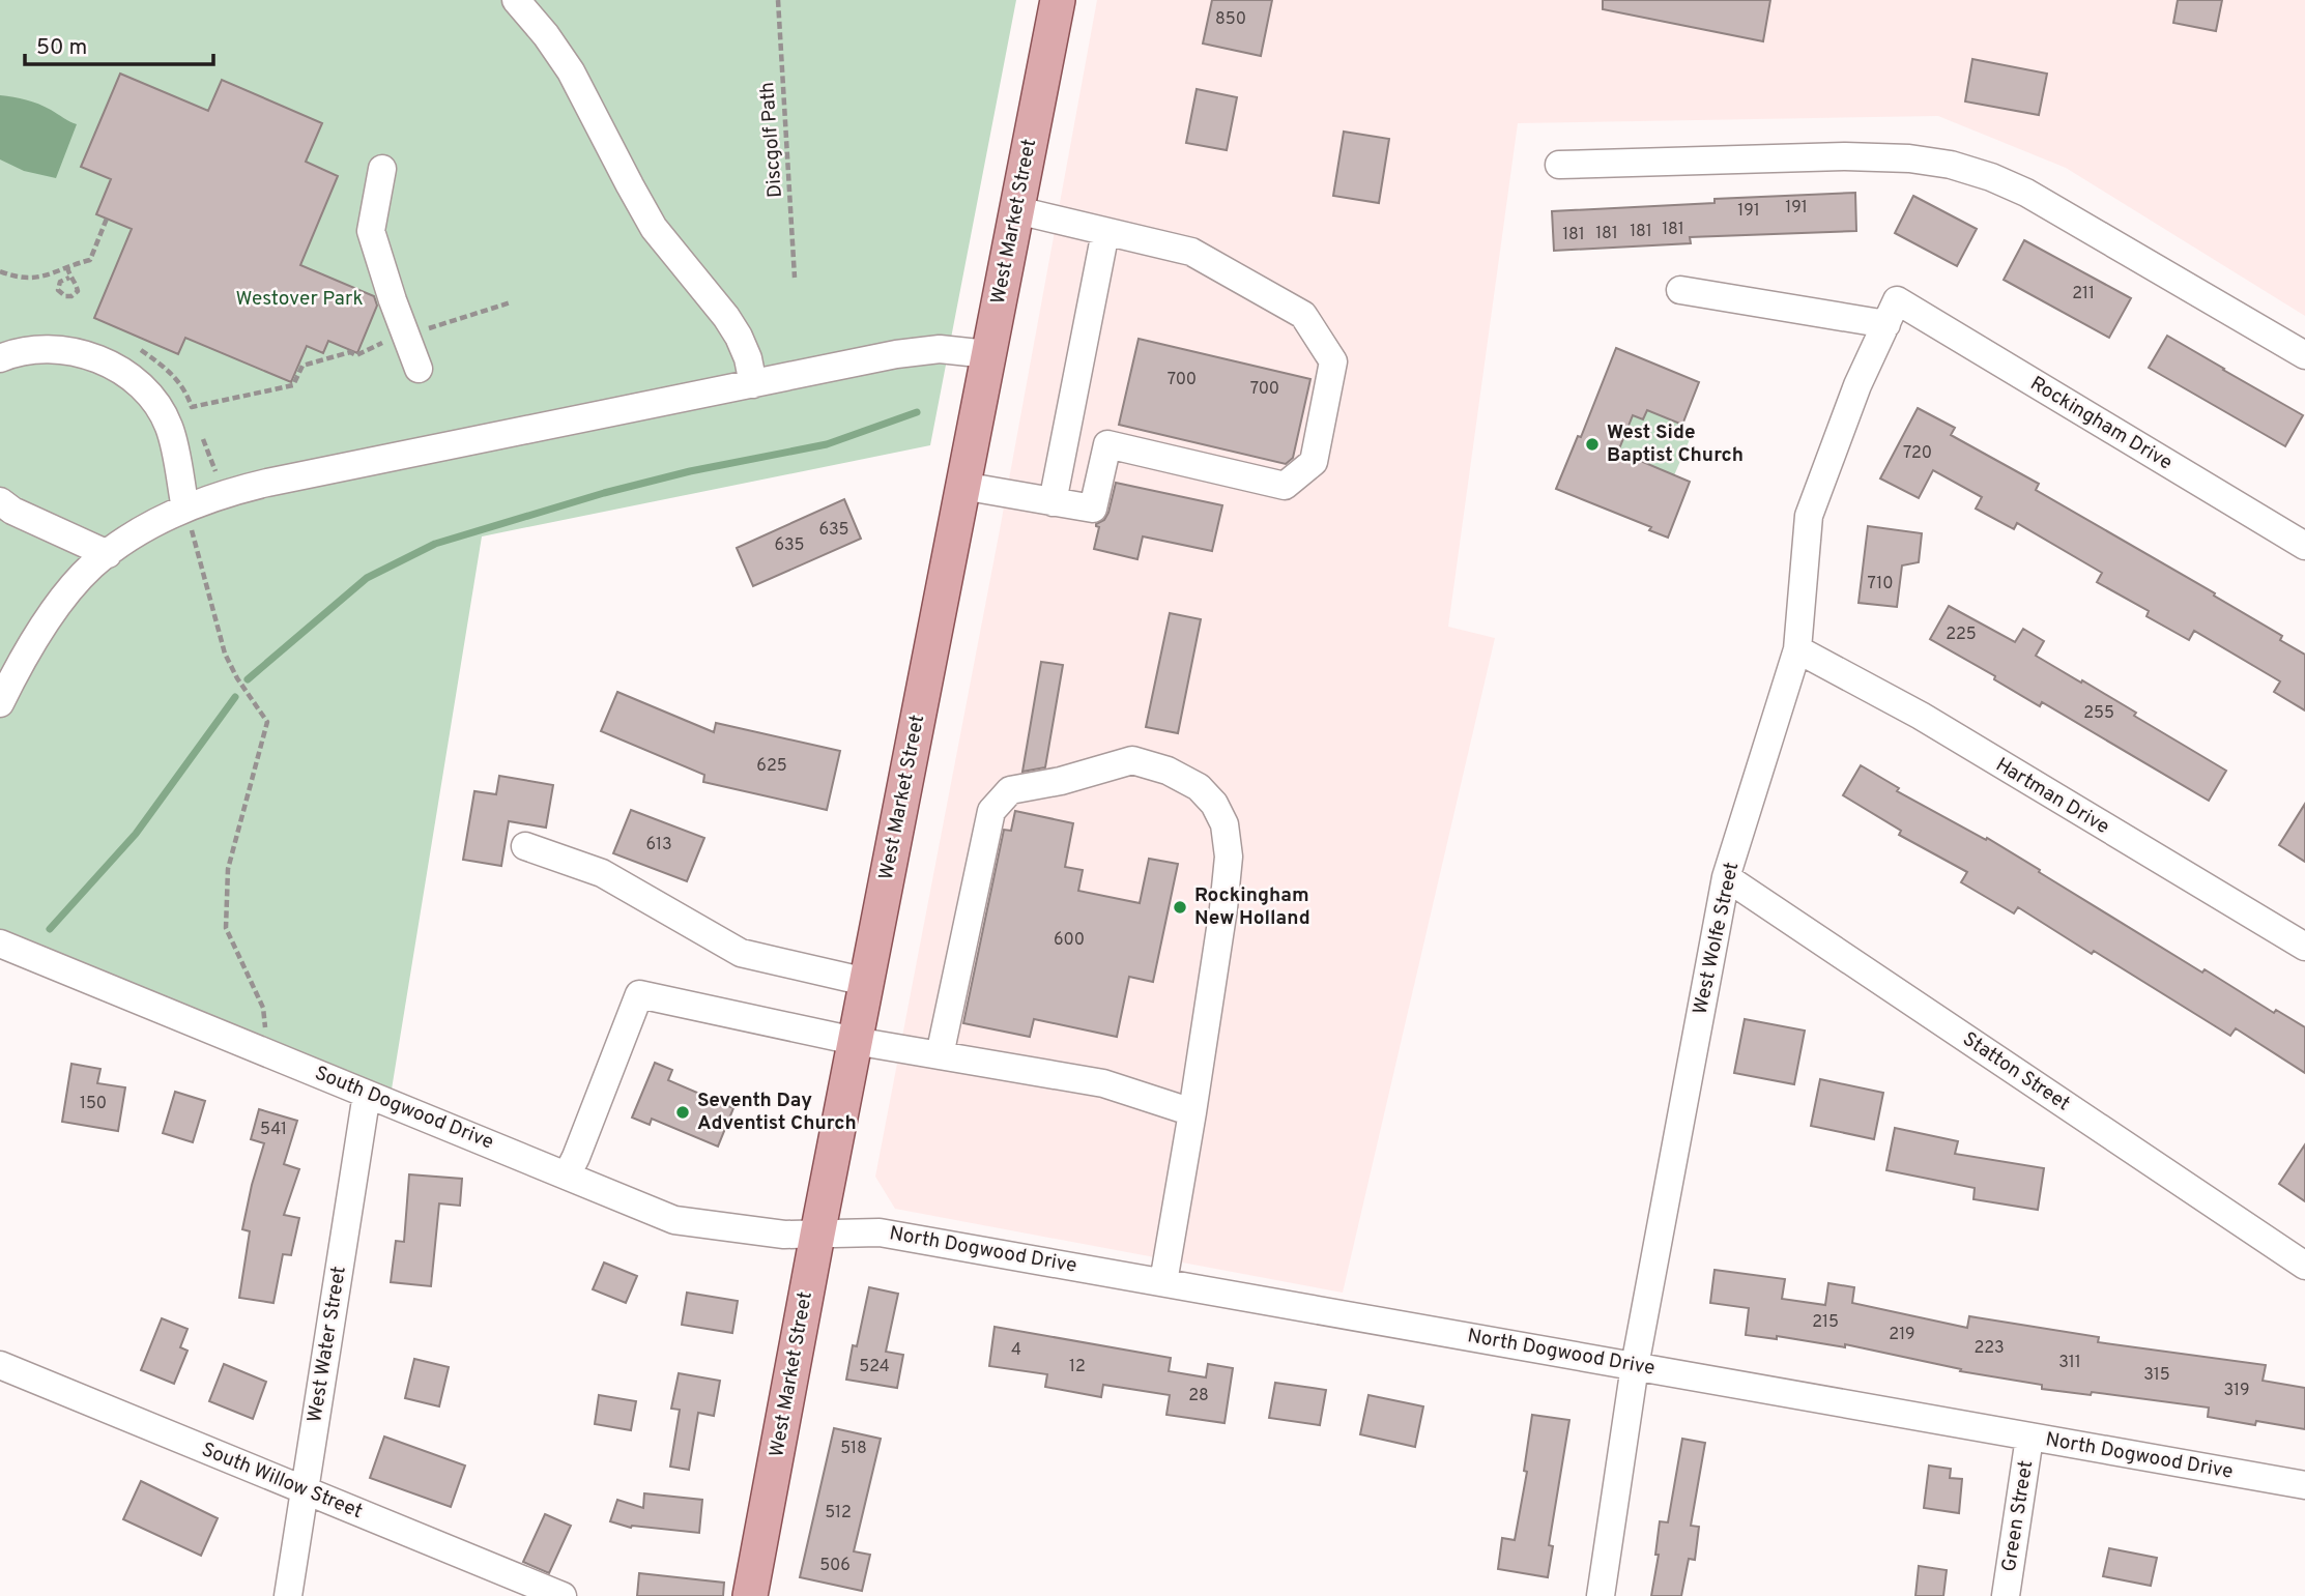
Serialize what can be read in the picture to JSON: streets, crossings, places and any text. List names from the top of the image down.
{
  "streets": {
    "main road": ["West Market Street"],
    "street": [
      "Rockingham Drive",
      "Hartman Drive",
      "West Wolfe Street",
      "Statton Street",
      "South Dogwood Drive",
      "North Dogwood Drive",
      "West Water Street",
      "South Willow Street",
      "Green Street"
    ],
    "path": ["Discgolf Path"]
  },
  "crossings": [
    ["West Market Street", "South Dogwood Drive"],
    ["West Market Street", "North Dogwood Drive"],
    ["Rockingham Drive", "West Wolfe Street"],
    ["Hartman Drive", "West Wolfe Street"],
    ["West Wolfe Street", "Statton Street"],
    ["West Wolfe Street", "North Dogwood Drive"],
    ["South Dogwood Drive", "North Dogwood Drive"],
    ["South Dogwood Drive", "West Water Street"],
    ["North Dogwood Drive", "Green Street"],
    ["West Water Street", "South Willow Street"]
  ],
  "parks": ["Westover Park"],
  "places": ["West Side Baptist Church", "Rockingham New Holland", "Seventh Day Adventist Church"],
  "house_numbers": [
    "850",
    "191",
    "191",
    "181",
    "181",
    "181",
    "181",
    "211",
    "700",
    "700",
    "720",
    "635",
    "635",
    "710",
    "225",
    "255",
    "625",
    "613",
    "600",
    "150",
    "541",
    "215",
    "219",
    "223",
    "4",
    "311",
    "524",
    "12",
    "315",
    "319",
    "28",
    "518",
    "512",
    "506"
  ],
  "scale_bar": "50 m"
}
